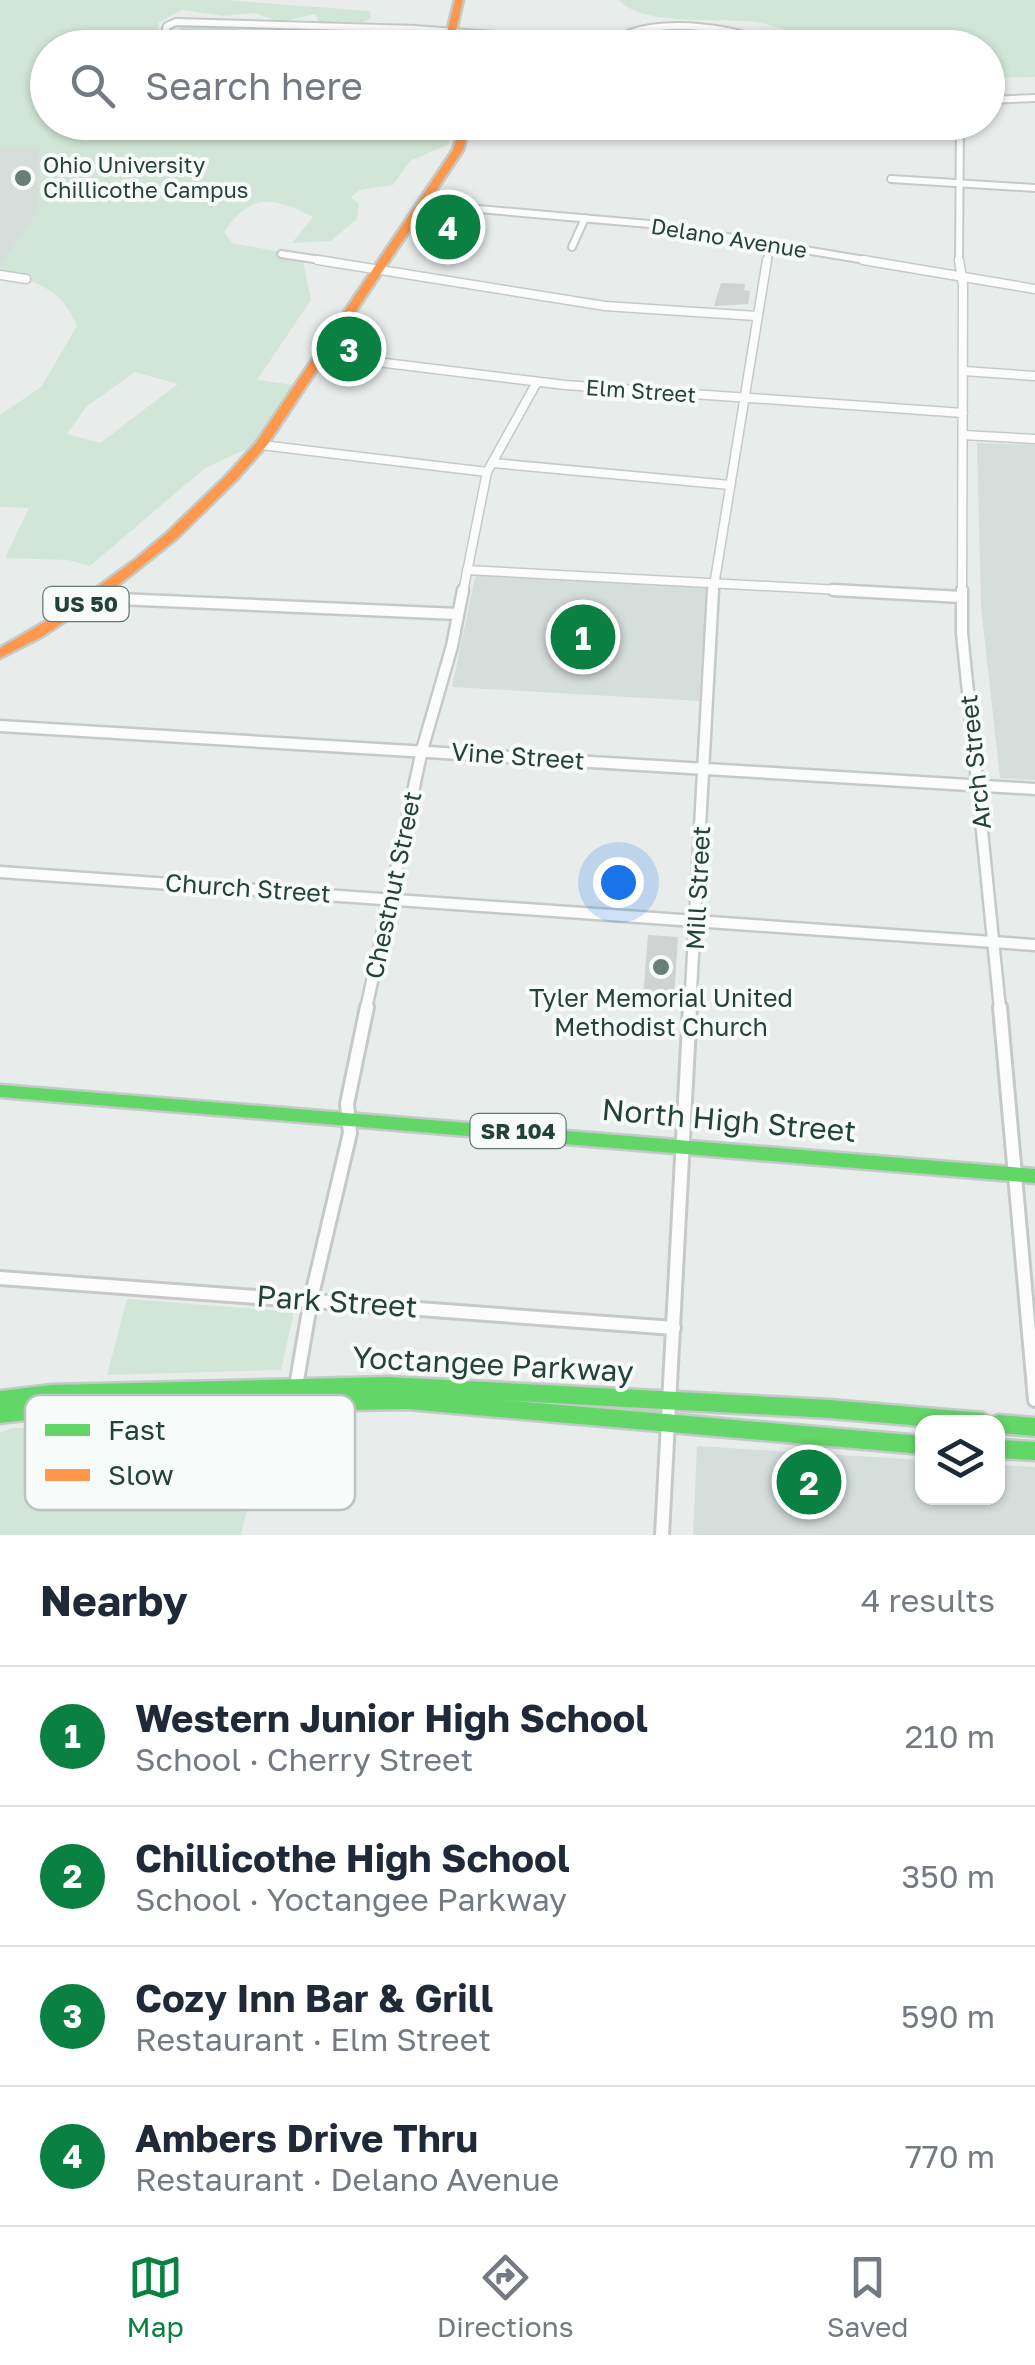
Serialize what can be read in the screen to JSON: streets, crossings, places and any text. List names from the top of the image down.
{
  "streets": {
    "main road": [
      "US 50",
      "North High Street",
      "SR 104",
      "Yoctangee Parkway"
    ],
    "street": [
      "Delano Avenue",
      "Elm Street",
      "Vine Street",
      "Arch Street",
      "Chestnut Street",
      "Church Street",
      "Mill Street",
      "Park Street"
    ]
  },
  "crossings": [
    ["Delano Avenue", "US 50"],
    ["Delano Avenue", "Arch Street"],
    ["Delano Avenue", "Mill Street"],
    ["Elm Street", "US 50"],
    ["Elm Street", "Arch Street"],
    ["Elm Street", "Chestnut Street"],
    ["Elm Street", "Mill Street"],
    ["Vine Street", "Arch Street"],
    ["Vine Street", "Chestnut Street"],
    ["Vine Street", "Mill Street"],
    ["Arch Street", "Church Street"],
    ["Arch Street", "North High Street"],
    ["Chestnut Street", "Church Street"],
    ["Chestnut Street", "North High Street"],
    ["Chestnut Street", "Park Street"],
    ["Chestnut Street", "Yoctangee Parkway"],
    ["Church Street", "Mill Street"],
    ["Mill Street", "North High Street"],
    ["Mill Street", "Park Street"],
    ["Mill Street", "Yoctangee Parkway"]
  ],
  "places": ["Ohio University Chillicothe Campus", "Tyler Memorial United Methodist Church"],
  "legend": ["Fast", "Slow"],
  "page": {
    "search": "Search here",
    "pins": [
      "4",
      "3",
      "1",
      "2"
    ],
    "heading": ["Nearby", "4 results"],
    "list": [
      {
        "mark": "1",
        "name": "Western Junior High School",
        "note": "School · Cherry Street",
        "value": "210 m"
      },
      {
        "mark": "2",
        "name": "Chillicothe High School",
        "note": "School · Yoctangee Parkway",
        "value": "350 m"
      },
      {
        "mark": "3",
        "name": "Cozy Inn Bar & Grill",
        "note": "Restaurant · Elm Street",
        "value": "590 m"
      },
      {
        "mark": "4",
        "name": "Ambers Drive Thru",
        "note": "Restaurant · Delano Avenue",
        "value": "770 m"
      }
    ],
    "nav": ["Map", "Directions", "Saved"]
  }
}
